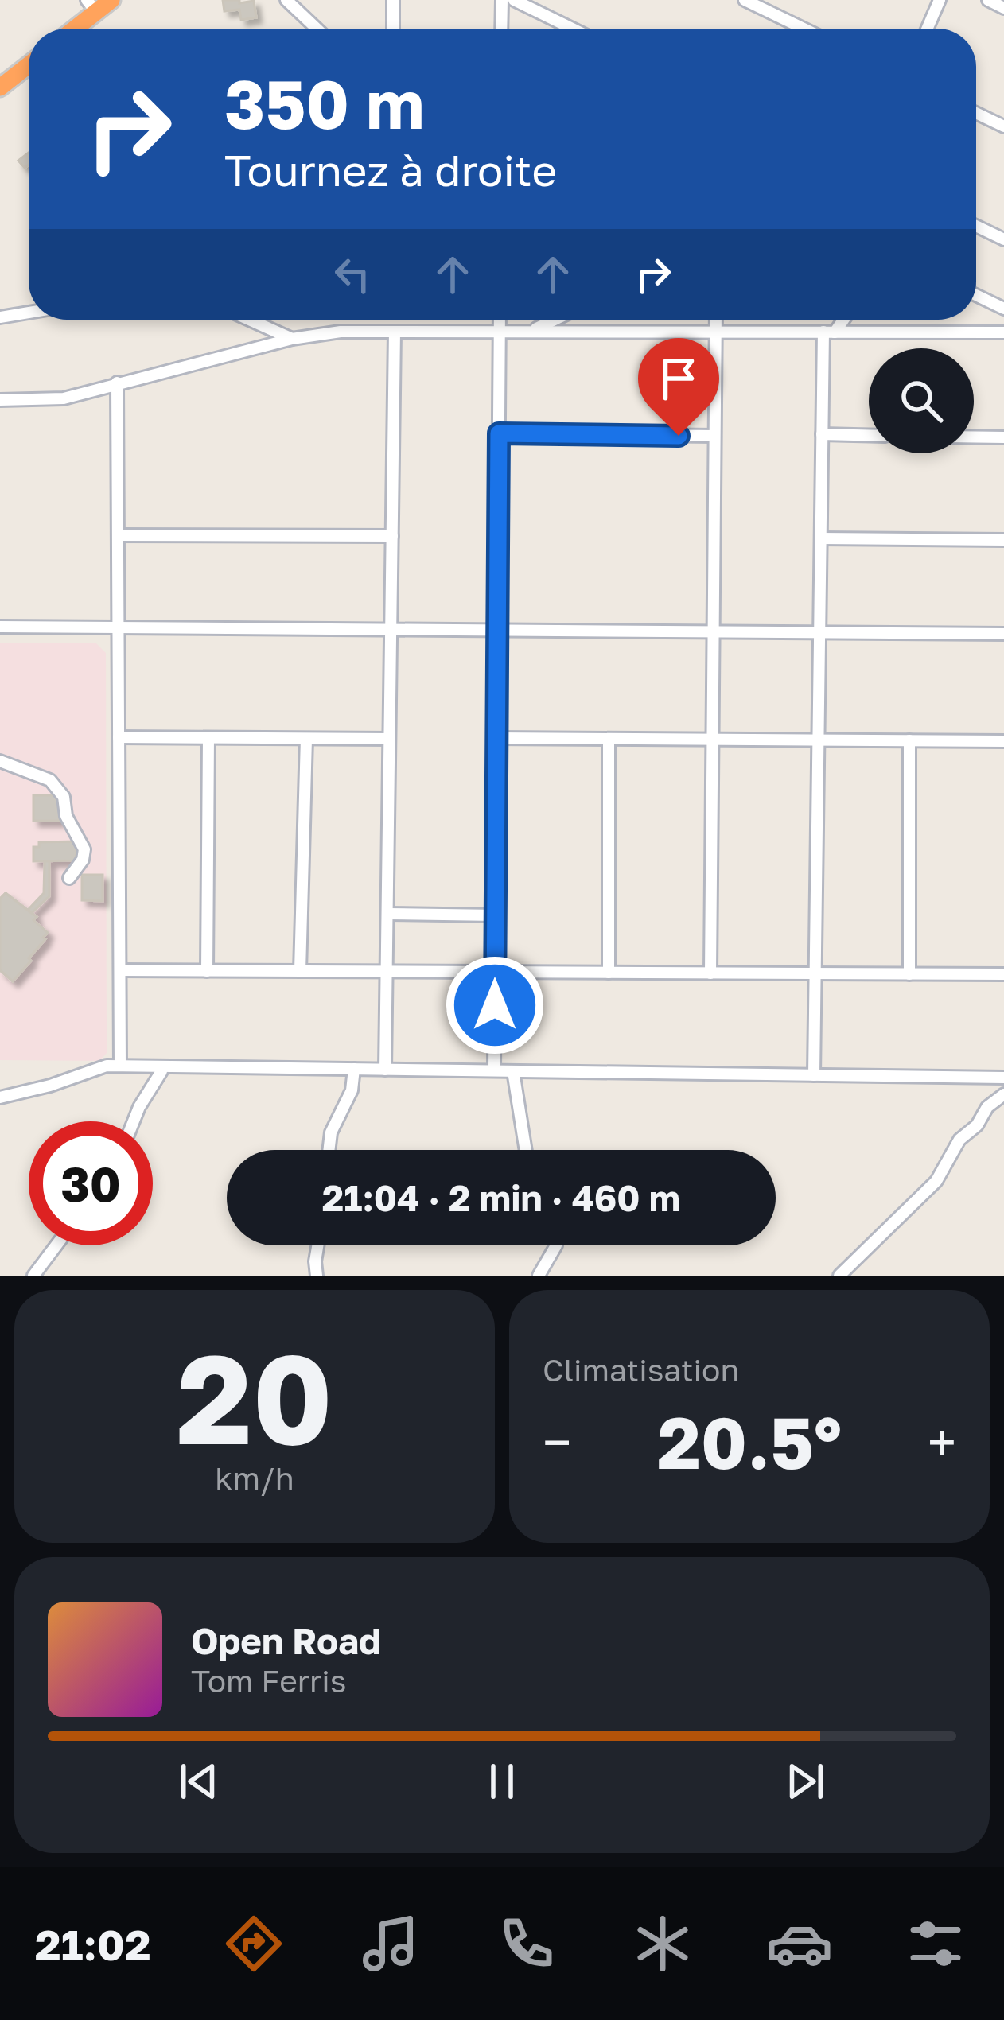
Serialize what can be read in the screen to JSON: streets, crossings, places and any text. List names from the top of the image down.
{
  "page": {
    "turn": ["350 m", "Tournez à droite"],
    "limit": "30",
    "trip": "21:04 · 2 min · 460 m",
    "tile": [
      ["20", "km/h"],
      "Climatisation"
    ],
    "heat": ["−", "20.5°", "+"],
    "song": ["Open Road", "Tom Ferris"],
    "tabs": "21:02"
  }
}
